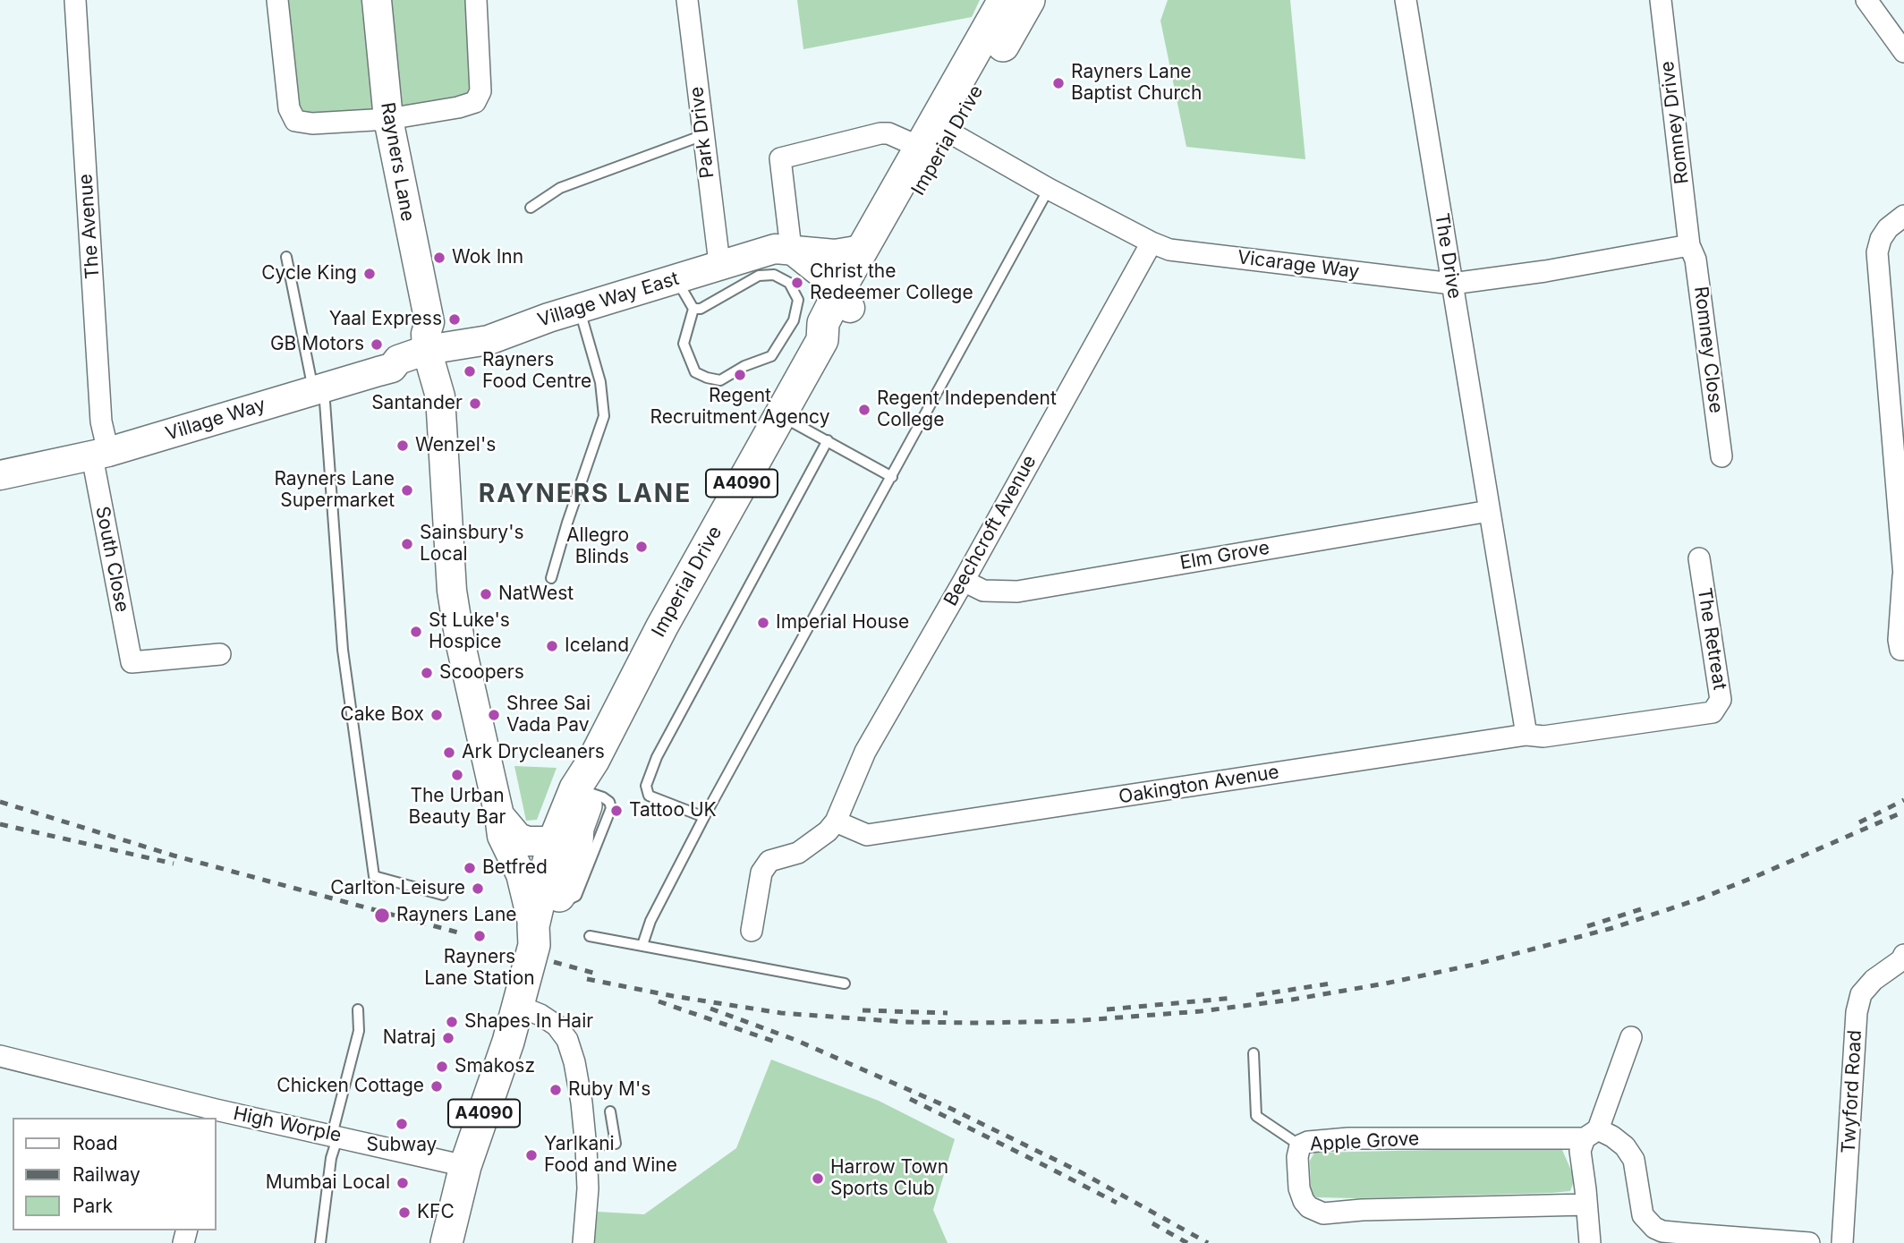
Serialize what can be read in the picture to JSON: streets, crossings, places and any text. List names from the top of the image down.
{
  "streets": {
    "main road": ["Imperial Drive", "A4090"],
    "street": [
      "Romney Drive",
      "Park Drive",
      "Rayners Lane",
      "The Avenue",
      "The Drive",
      "Vicarage Way",
      "Village Way East",
      "Romney Close",
      "Village Way",
      "Beechcroft Avenue",
      "Elm Grove",
      "South Close",
      "The Retreat",
      "Oakington Avenue",
      "Twyford Road",
      "High Worple",
      "Apple Grove"
    ]
  },
  "crossings": [
    ["Romney Drive", "Vicarage Way"],
    ["Romney Drive", "Romney Close"],
    ["Park Drive", "Village Way East"],
    ["Imperial Drive", "Vicarage Way"],
    ["Imperial Drive", "Village Way East"],
    ["Imperial Drive", "A4090"],
    ["Rayners Lane", "Village Way East"],
    ["Rayners Lane", "Village Way"],
    ["Rayners Lane", "A4090"],
    ["The Avenue", "Village Way"],
    ["The Avenue", "South Close"],
    ["The Drive", "Vicarage Way"],
    ["The Drive", "Elm Grove"],
    ["The Drive", "Oakington Avenue"],
    ["Vicarage Way", "Village Way East"],
    ["Vicarage Way", "Romney Close"],
    ["Vicarage Way", "Beechcroft Avenue"],
    ["Village Way East", "Village Way"],
    ["Village Way", "South Close"],
    ["A4090", "High Worple"],
    ["Beechcroft Avenue", "Elm Grove"],
    ["Beechcroft Avenue", "Oakington Avenue"],
    ["The Retreat", "Oakington Avenue"]
  ],
  "districts": ["RAYNERS LANE"],
  "places": [
    "Rayners Lane Baptist Church",
    "Wok Inn",
    "Cycle King",
    "Christ the Redeemer College",
    "Yaal Express",
    "GB Motors",
    "Rayners Food Centre",
    "Regent Recruitment Agency",
    "Santander",
    "Regent Independent College",
    "Wenzel's",
    "Rayners Lane Supermarket",
    "Sainsbury's Local",
    "Allegro Blinds",
    "NatWest",
    "Imperial House",
    "St Luke's Hospice",
    "Iceland",
    "Scoopers",
    "Cake Box",
    "Shree Sai Vada Pav",
    "Ark Drycleaners",
    "The Urban Beauty Bar",
    "Tattoo UK",
    "Betfred",
    "Carlton Leisure",
    "Rayners Lane",
    "Rayners Lane Station",
    "Shapes In Hair",
    "Natraj",
    "Smakosz",
    "Chicken Cottage",
    "Ruby M's",
    "Subway",
    "Yarlkani Food and Wine",
    "Harrow Town Sports Club",
    "Mumbai Local",
    "KFC"
  ],
  "legend": ["Road", "Railway", "Park"]
}
